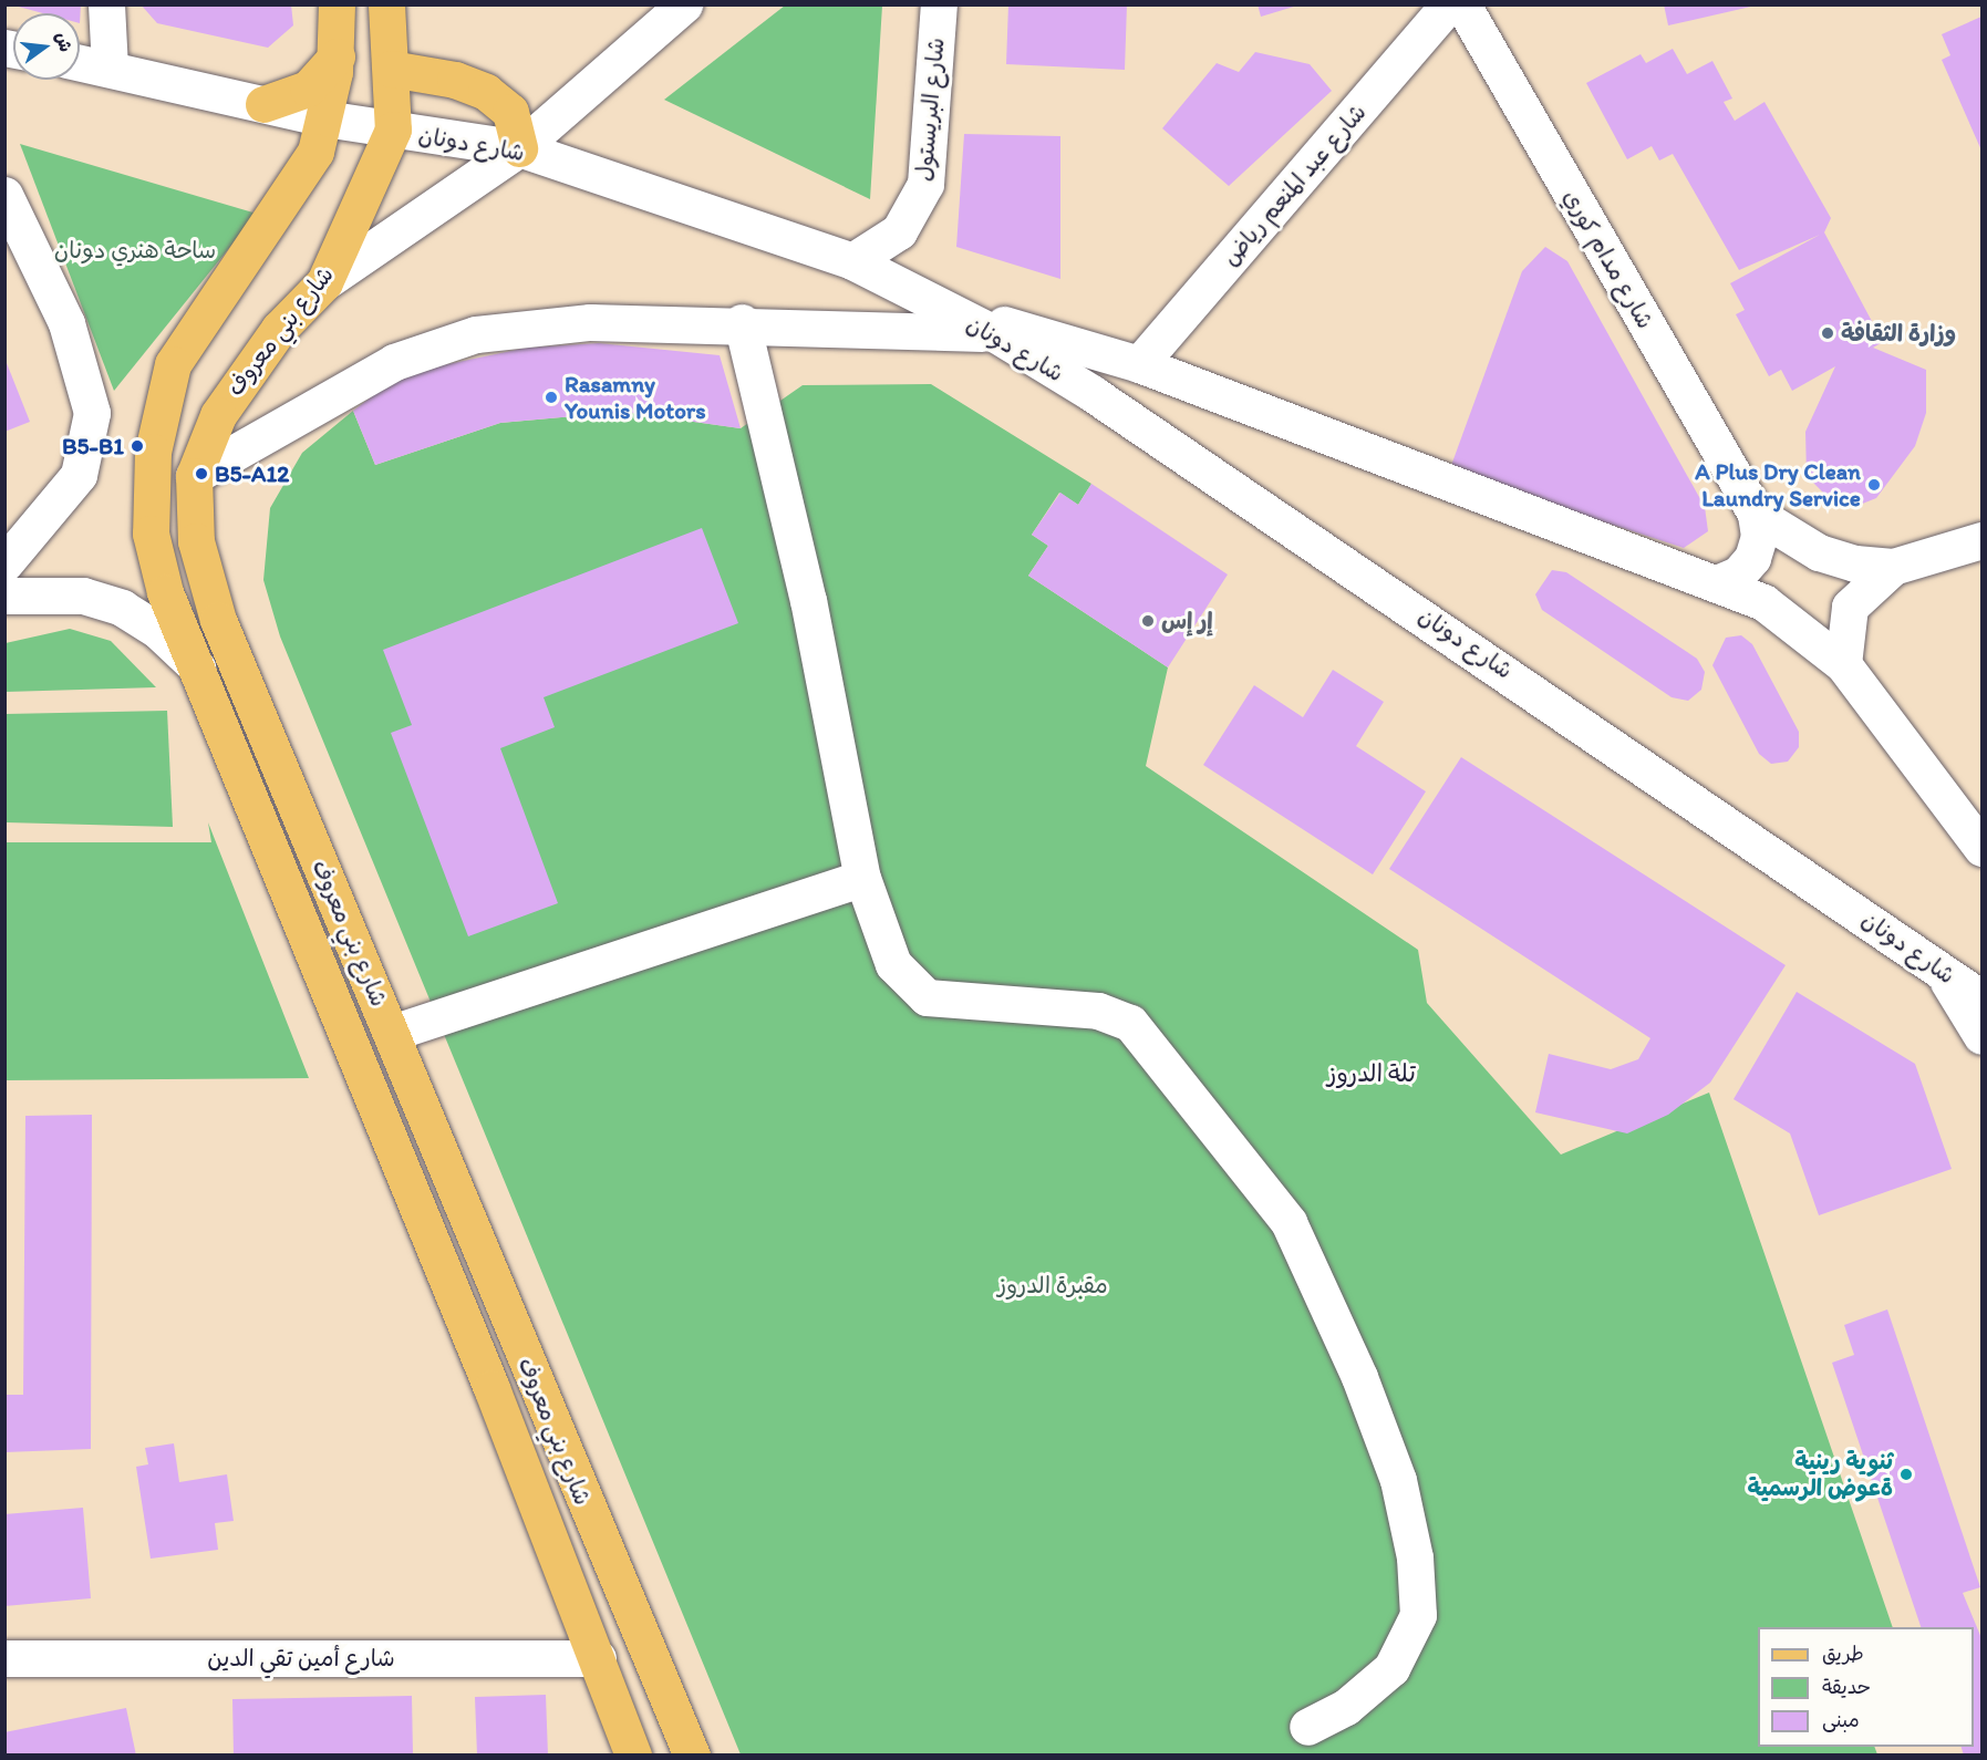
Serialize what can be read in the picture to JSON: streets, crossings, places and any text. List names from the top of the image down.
{
  "streets": {
    "main road": ["شارع بني معروف"],
    "street": [
      "شارع البريستول",
      "شارع دونان",
      "شارع عبد المنعم رياض",
      "شارع مدام كوري",
      "شارع أمين تقي الدين"
    ]
  },
  "crossings": [
    ["شارع البريستول", "شارع دونان"],
    ["شارع دونان", "شارع عبد المنعم رياض"],
    ["شارع دونان", "شارع مدام كوري"],
    ["شارع دونان", "شارع بني معروف"],
    ["شارع بني معروف", "شارع أمين تقي الدين"]
  ],
  "districts": ["تلة الدروز"],
  "parks": ["ساحة هنري دونان", "مقبرة الدروز"],
  "places": [
    "وزارة الثقافة",
    "Rasamny Younis Motors",
    "B5-B1",
    "B5-A12",
    "A Plus Dry Clean Laundry Service",
    "إر إس",
    "ثنوية رينية ةعوض الرسمية"
  ],
  "legend": ["طريق", "حديقة", "مبنى"],
  "north": "right"
}
